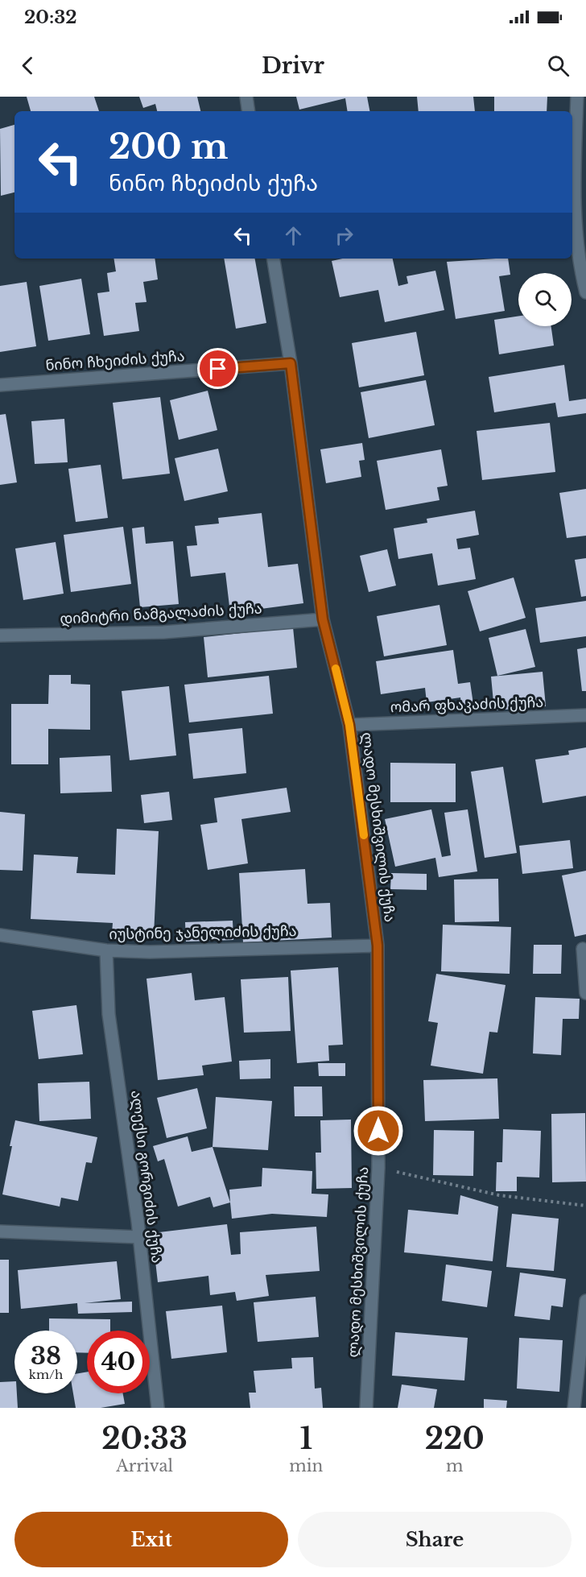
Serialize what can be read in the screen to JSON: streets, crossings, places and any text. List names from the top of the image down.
{
  "streets": {
    "street": [
      "ნინო ჩხეიძის ქუჩა",
      "დიმიტრი ნამგალაძის ქუჩა",
      "ომარ ფხაკაძის ქუჩა",
      "ლადო მესხიშვილის ქუჩა",
      "იუსტინე ჯანელიძის ქუჩა",
      "ალექსი გორგიძის ქუჩა"
    ]
  },
  "crossings": [
    ["ნინო ჩხეიძის ქუჩა", "ლადო მესხიშვილის ქუჩა"],
    ["დიმიტრი ნამგალაძის ქუჩა", "ლადო მესხიშვილის ქუჩა"],
    ["ომარ ფხაკაძის ქუჩა", "ლადო მესხიშვილის ქუჩა"],
    ["ლადო მესხიშვილის ქუჩა", "იუსტინე ჯანელიძის ქუჩა"],
    ["იუსტინე ჯანელიძის ქუჩა", "ალექსი გორგიძის ქუჩა"]
  ],
  "page": {
    "status": "20:32",
    "header": "Drivr",
    "turn": ["200 m", "ნინო ჩხეიძის ქუჩა"],
    "speed": "38 km/h",
    "limit": "40",
    "eta": [
      "20:33",
      "Arrival",
      "1",
      "min",
      "220",
      "m"
    ],
    "buttons": ["Exit", "Share"]
  }
}
